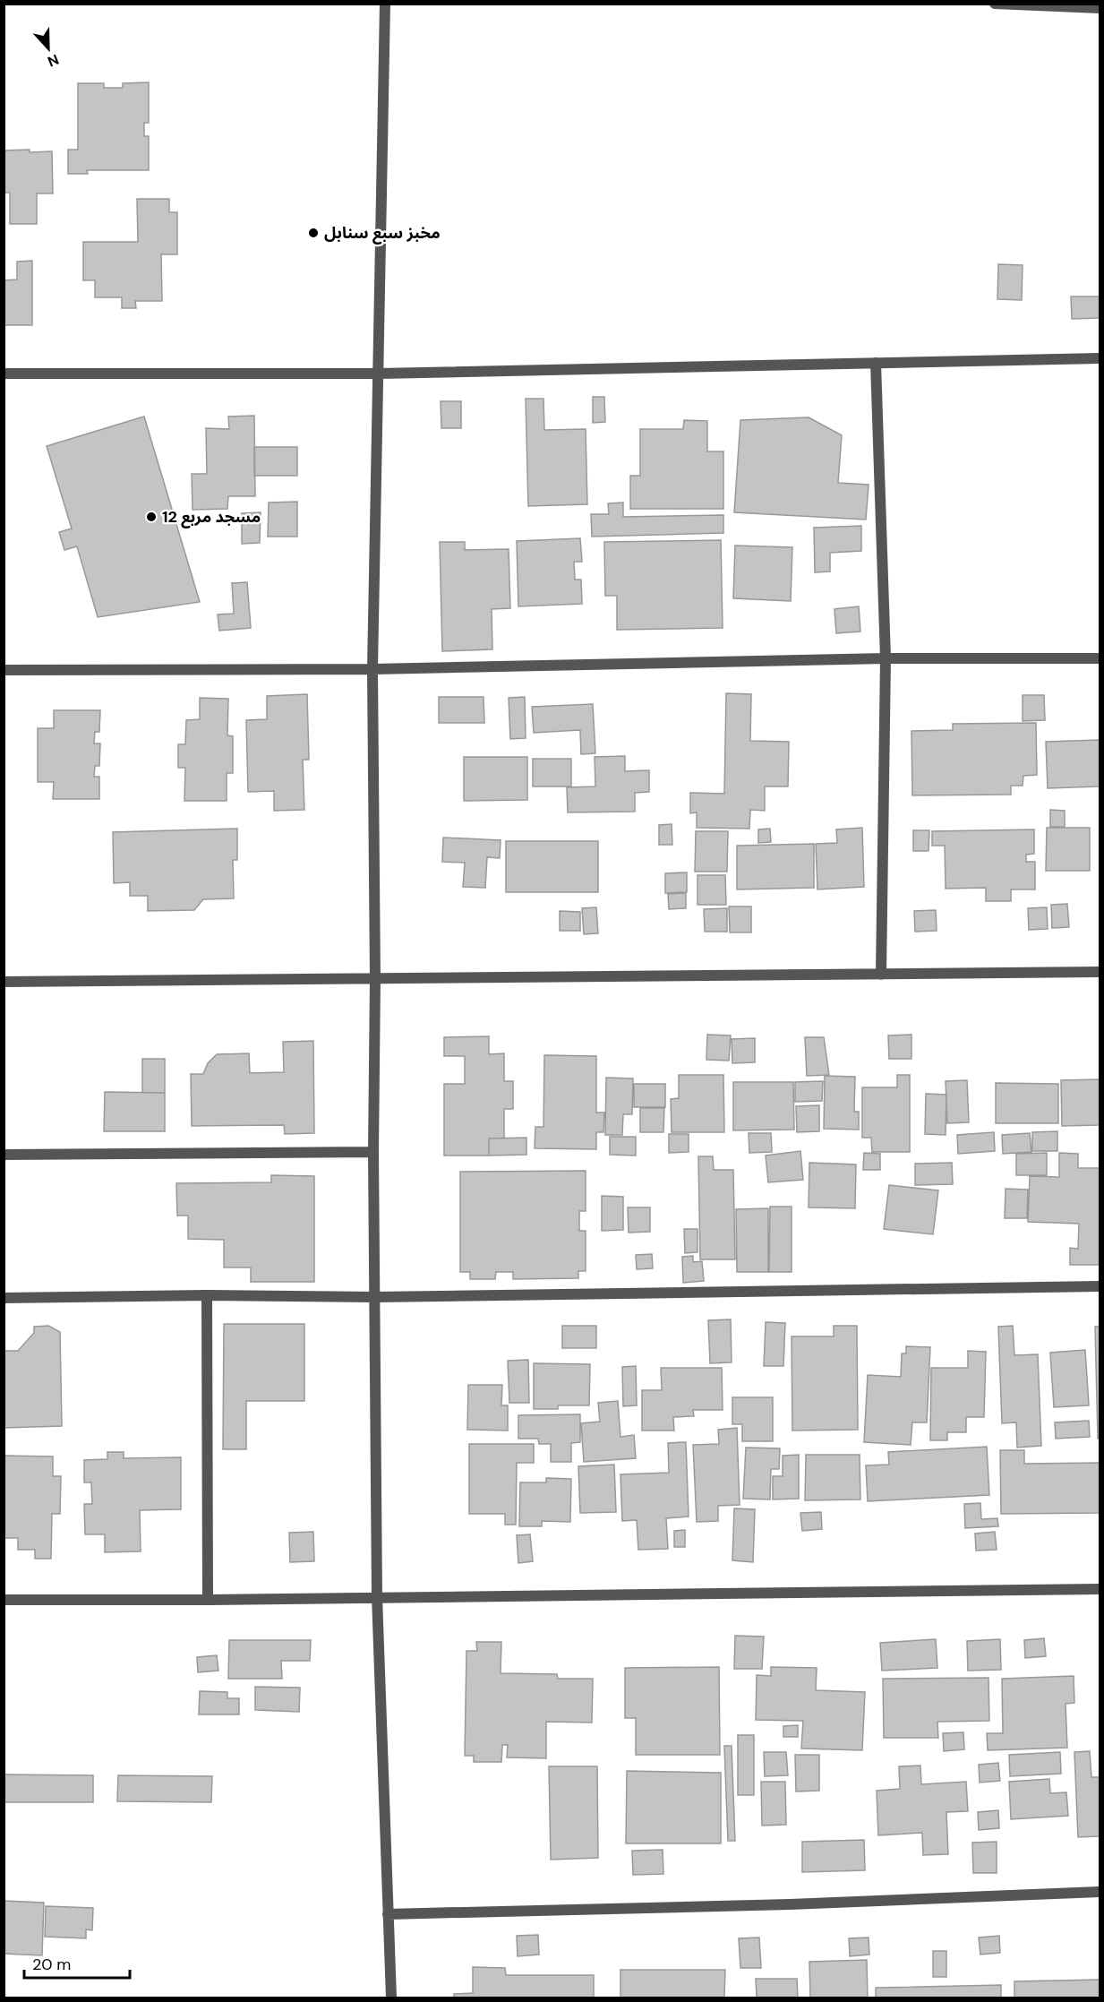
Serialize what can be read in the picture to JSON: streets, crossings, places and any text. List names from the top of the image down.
{
  "places": ["مخبز سبع سنابل", "مسجد مربع 12"],
  "scale_bar": "20 m",
  "north": "bottom"
}
